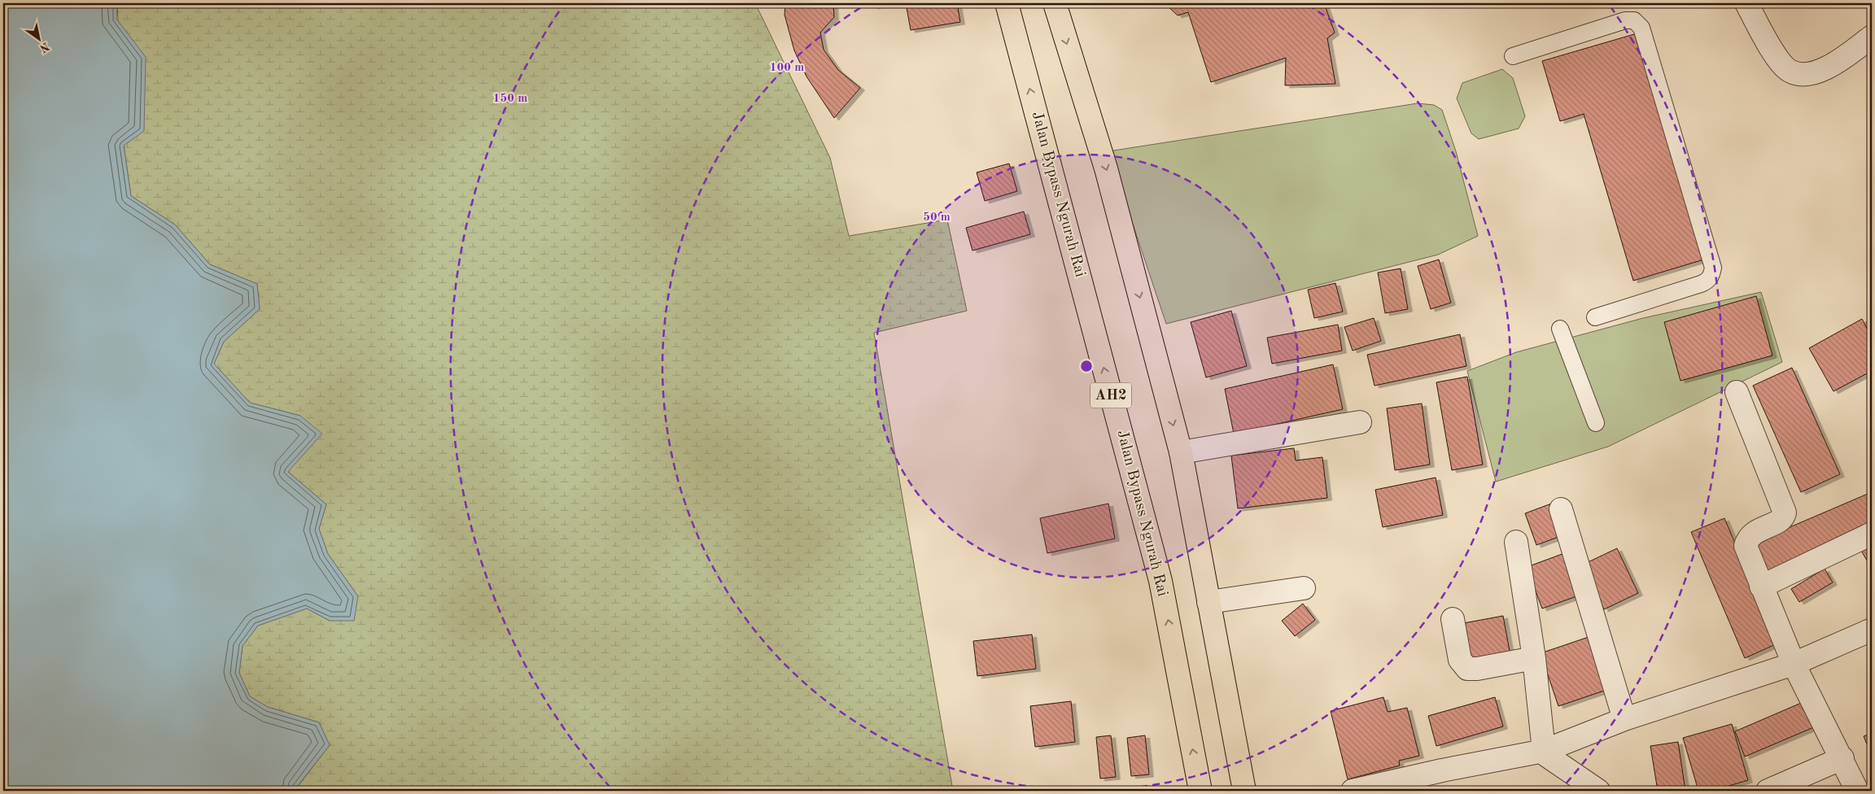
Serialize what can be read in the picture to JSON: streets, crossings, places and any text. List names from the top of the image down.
{
  "streets": {
    "highway": ["Jalan Bypass Ngurah Rai", "AH2"]
  },
  "north": "bottom right",
  "rings": ["100 m", "150 m", "50 m"]
}
